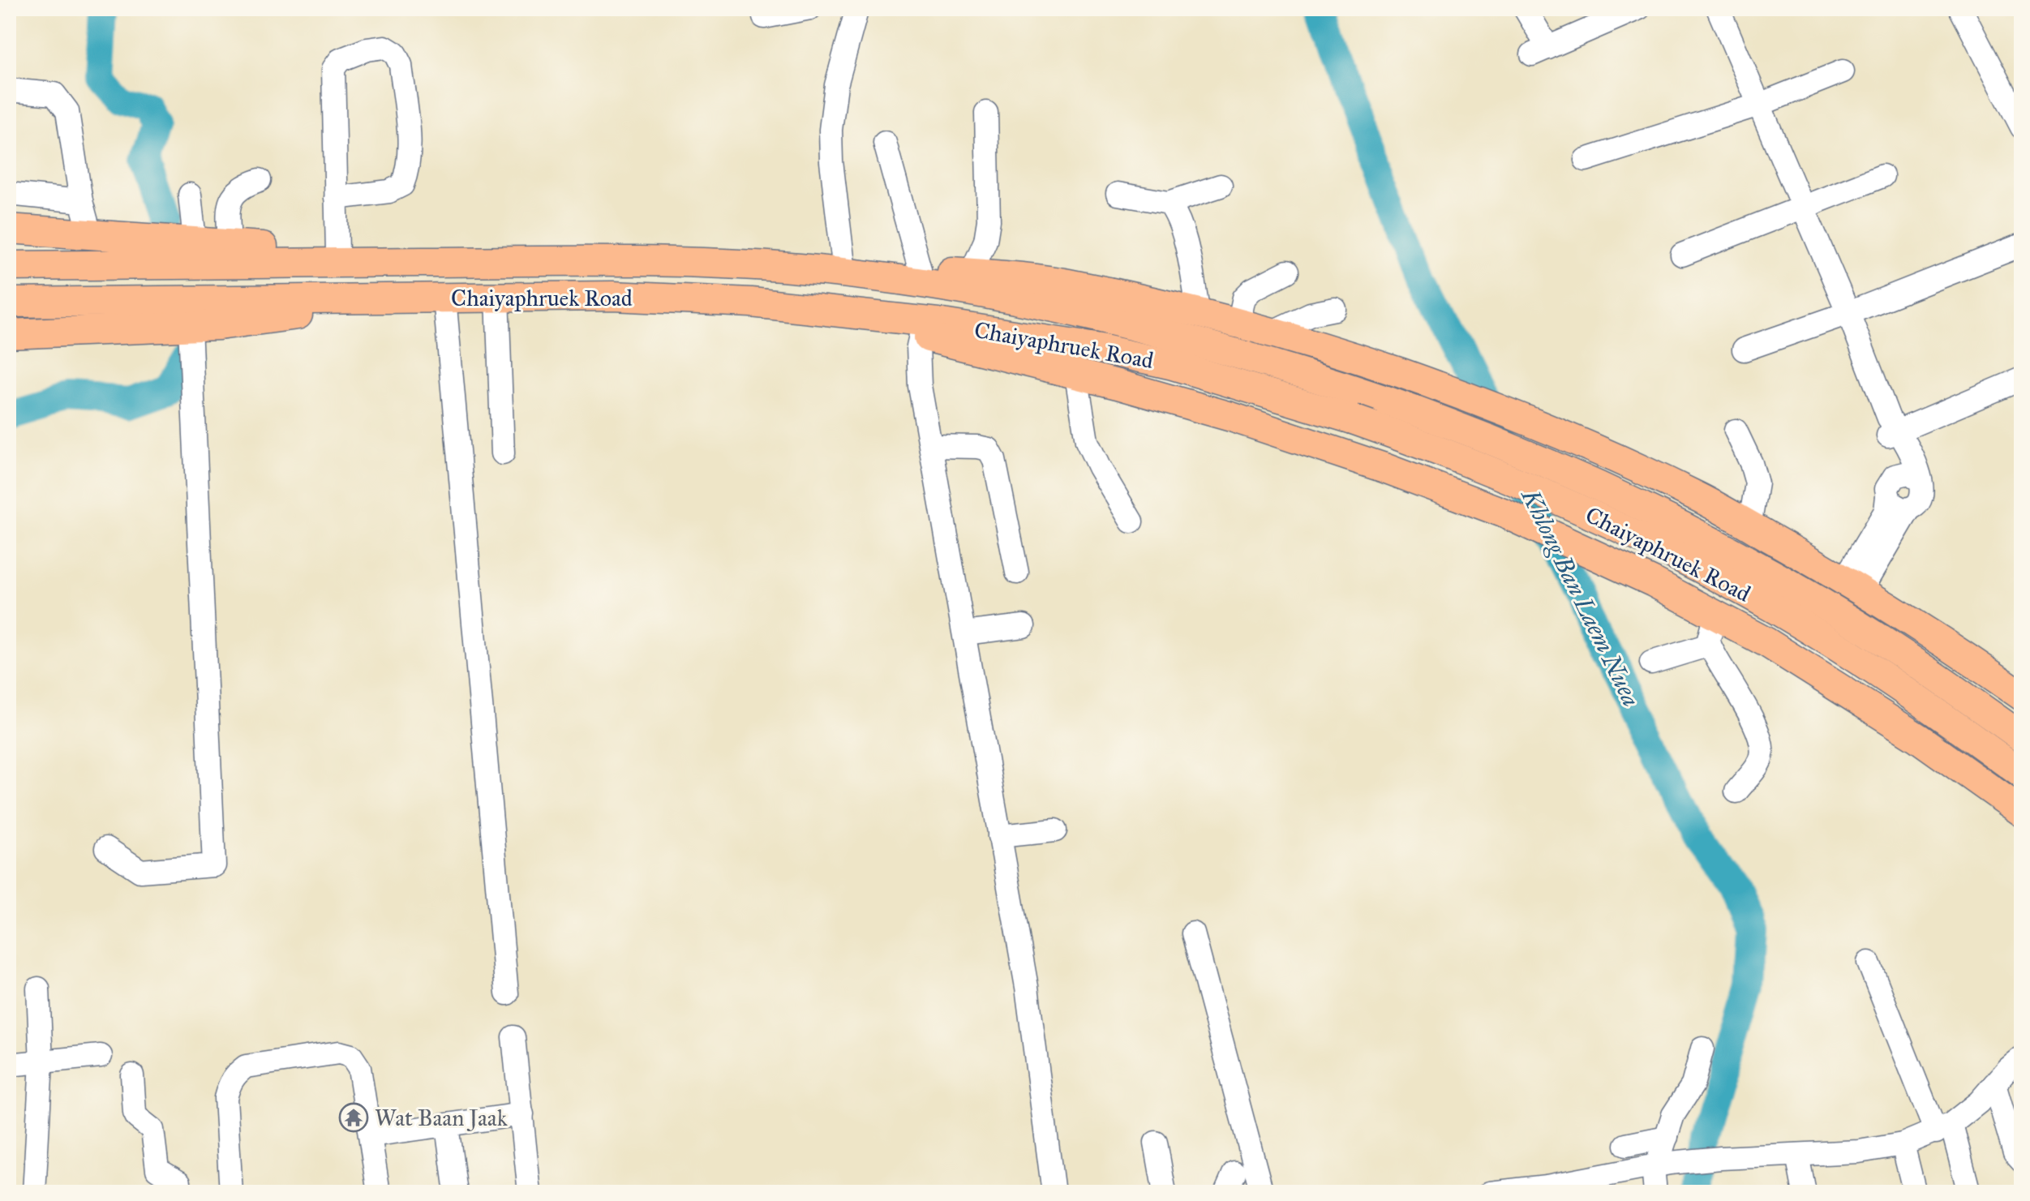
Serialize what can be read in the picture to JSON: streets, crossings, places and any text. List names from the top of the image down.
{
  "streets": {
    "main road": ["Chaiyaphruek Road"]
  },
  "water": ["Khlong Ban Laem Nuea"],
  "places": {
    "temple": ["Wat Baan Jaak"]
  }
}
